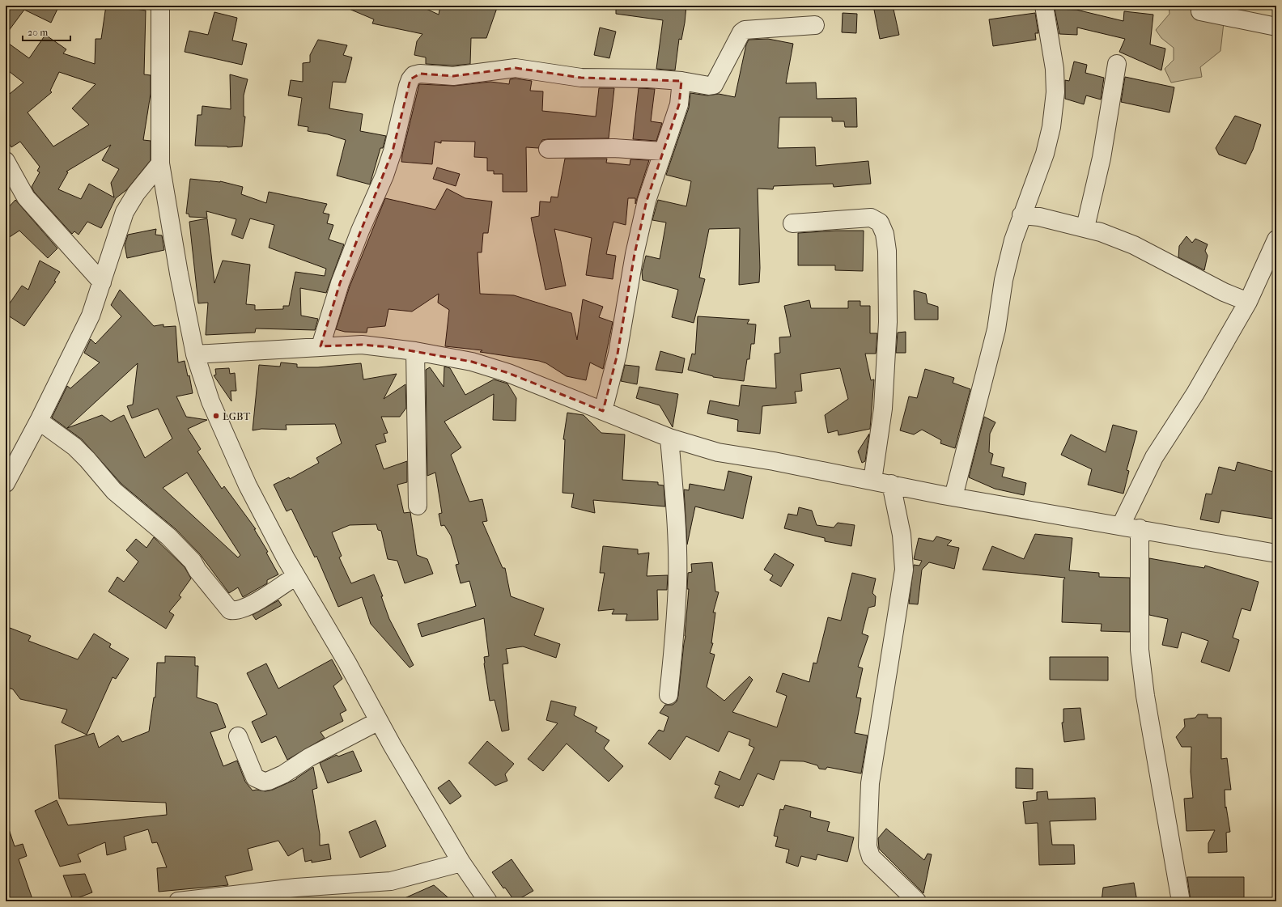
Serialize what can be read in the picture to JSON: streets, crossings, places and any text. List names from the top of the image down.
{
  "places": ["LGBT"],
  "scale_bar": "20 m"
}
